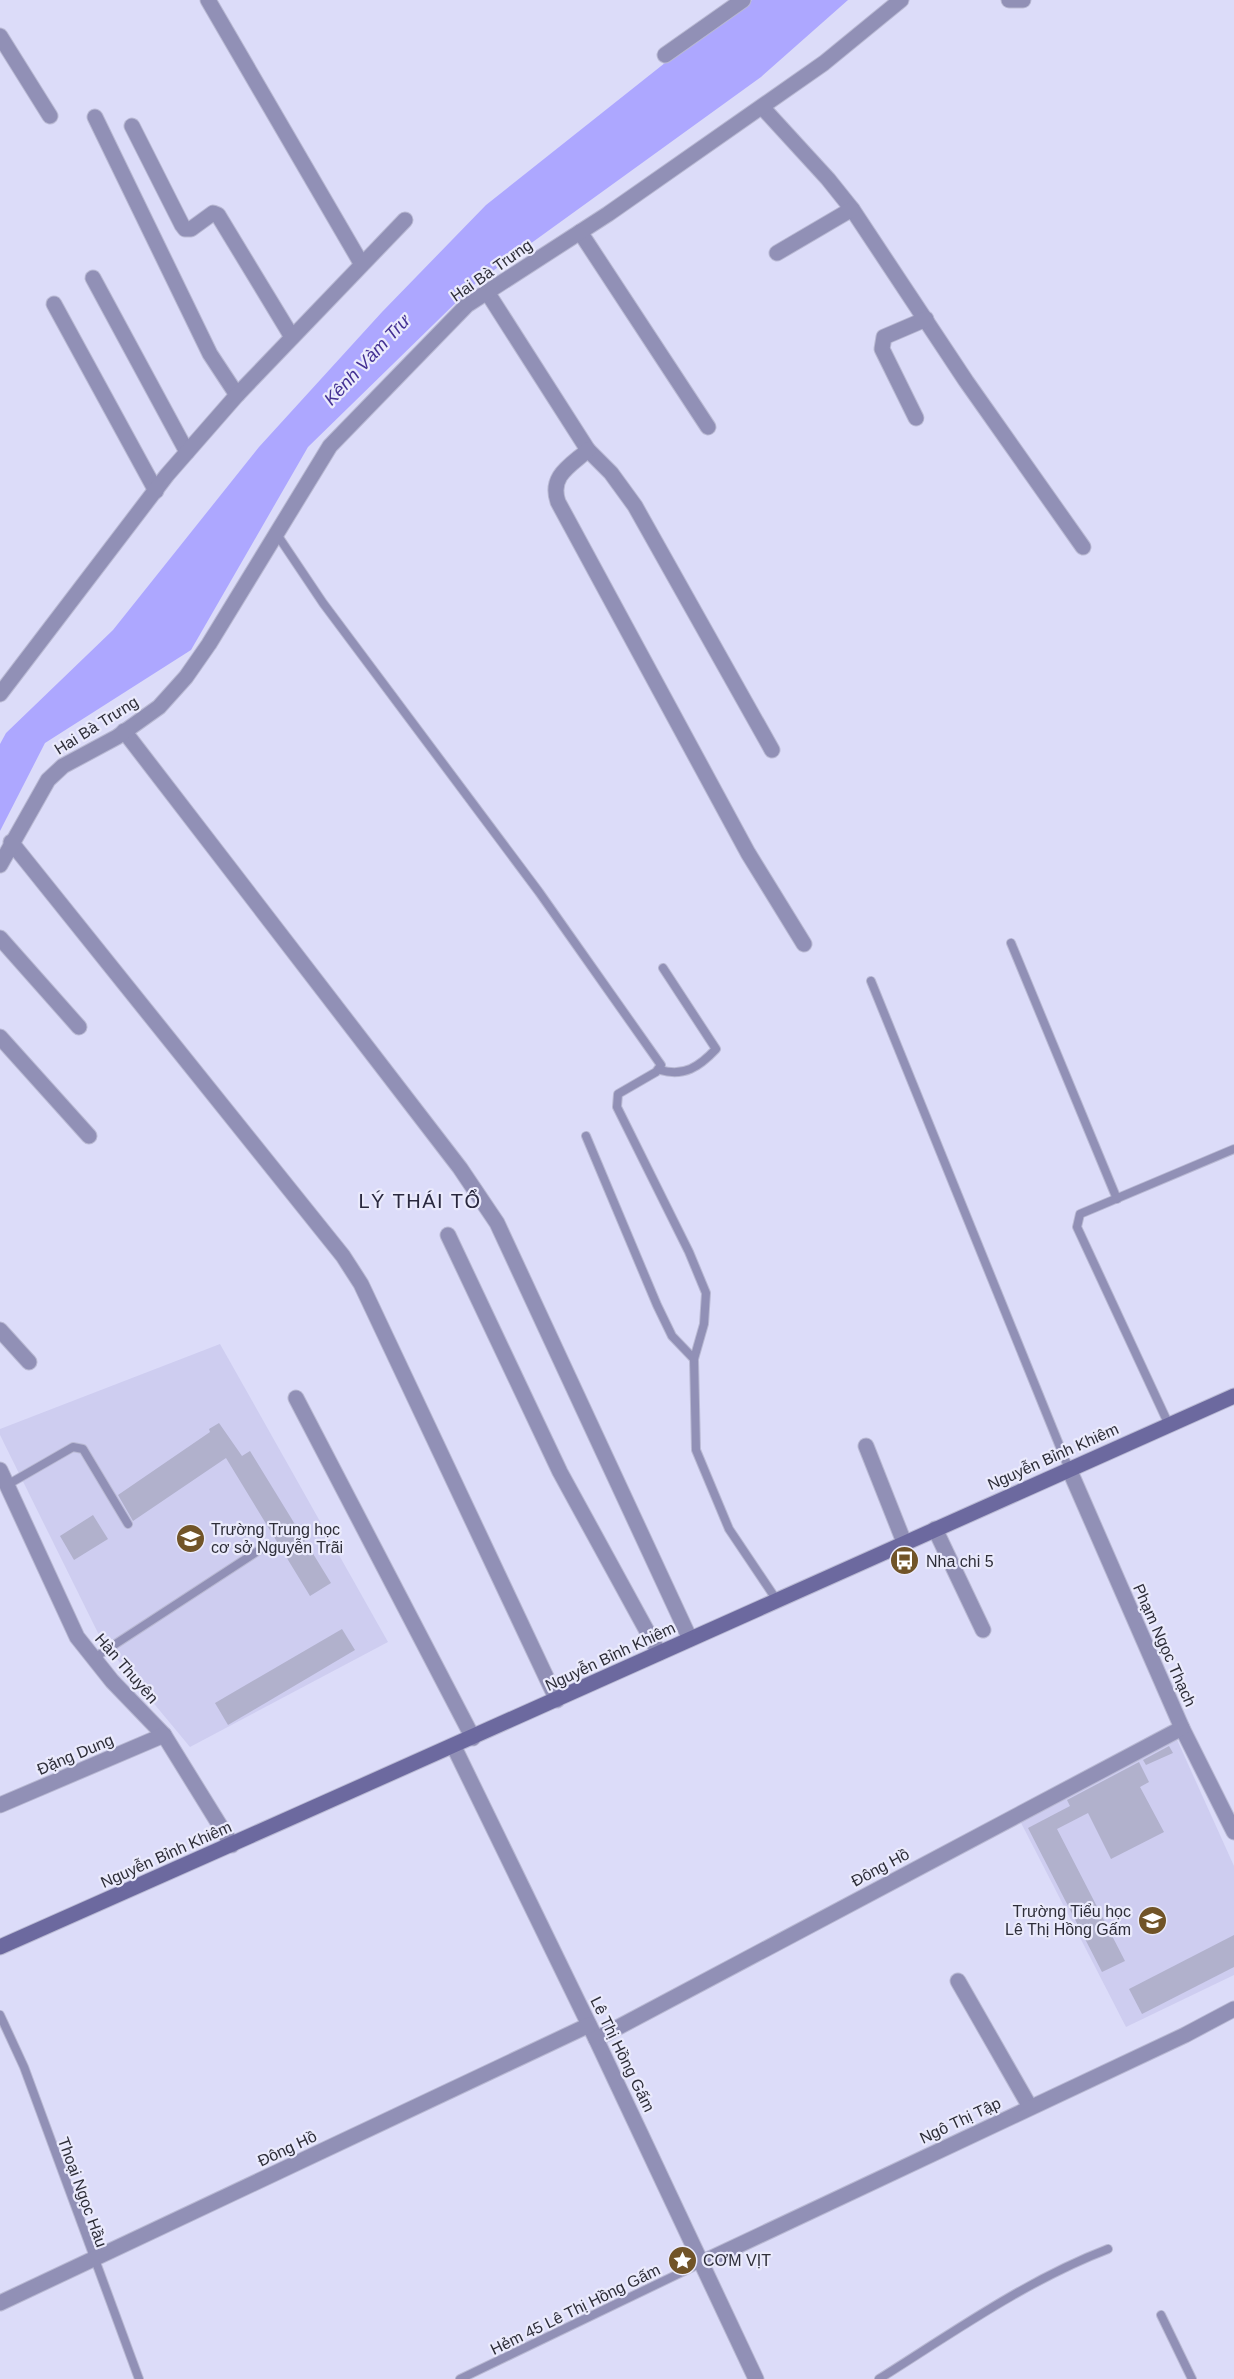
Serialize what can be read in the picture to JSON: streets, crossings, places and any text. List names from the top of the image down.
{
  "streets": {
    "main road": ["Nguyễn Bỉnh Khiêm"],
    "street": [
      "Hai Bà Trưng",
      "Phạm Ngọc Thạch",
      "Hàn Thuyên",
      "Đặng Dung",
      "Đông Hồ",
      "Lê Thị Hồng Gấm",
      "Ngô Thị Tập"
    ],
    "lane": ["Thoại Ngọc Hầu", "Hẻm 45 Lê Thị Hồng Gấm"]
  },
  "crossings": [
    ["Nguyễn Bỉnh Khiêm", "Phạm Ngọc Thạch"],
    ["Nguyễn Bỉnh Khiêm", "Hàn Thuyên"],
    ["Nguyễn Bỉnh Khiêm", "Lê Thị Hồng Gấm"],
    ["Phạm Ngọc Thạch", "Đông Hồ"],
    ["Hàn Thuyên", "Đặng Dung"],
    ["Đông Hồ", "Lê Thị Hồng Gấm"],
    ["Đông Hồ", "Thoại Ngọc Hầu"],
    ["Lê Thị Hồng Gấm", "Ngô Thị Tập"],
    ["Lê Thị Hồng Gấm", "Hẻm 45 Lê Thị Hồng Gấm"],
    ["Ngô Thị Tập", "Hẻm 45 Lê Thị Hồng Gấm"]
  ],
  "districts": ["LÝ THÁI TỔ"],
  "water": ["Kênh Vàm Trư"],
  "places": {
    "school or university": ["Trường Trung học cơ sở Nguyễn Trãi", "Trường Tiểu học Lê Thị Hồng Gấm"],
    "bus stop": ["Nha chi 5"],
    "place": ["CƠM VỊT"]
  }
}
